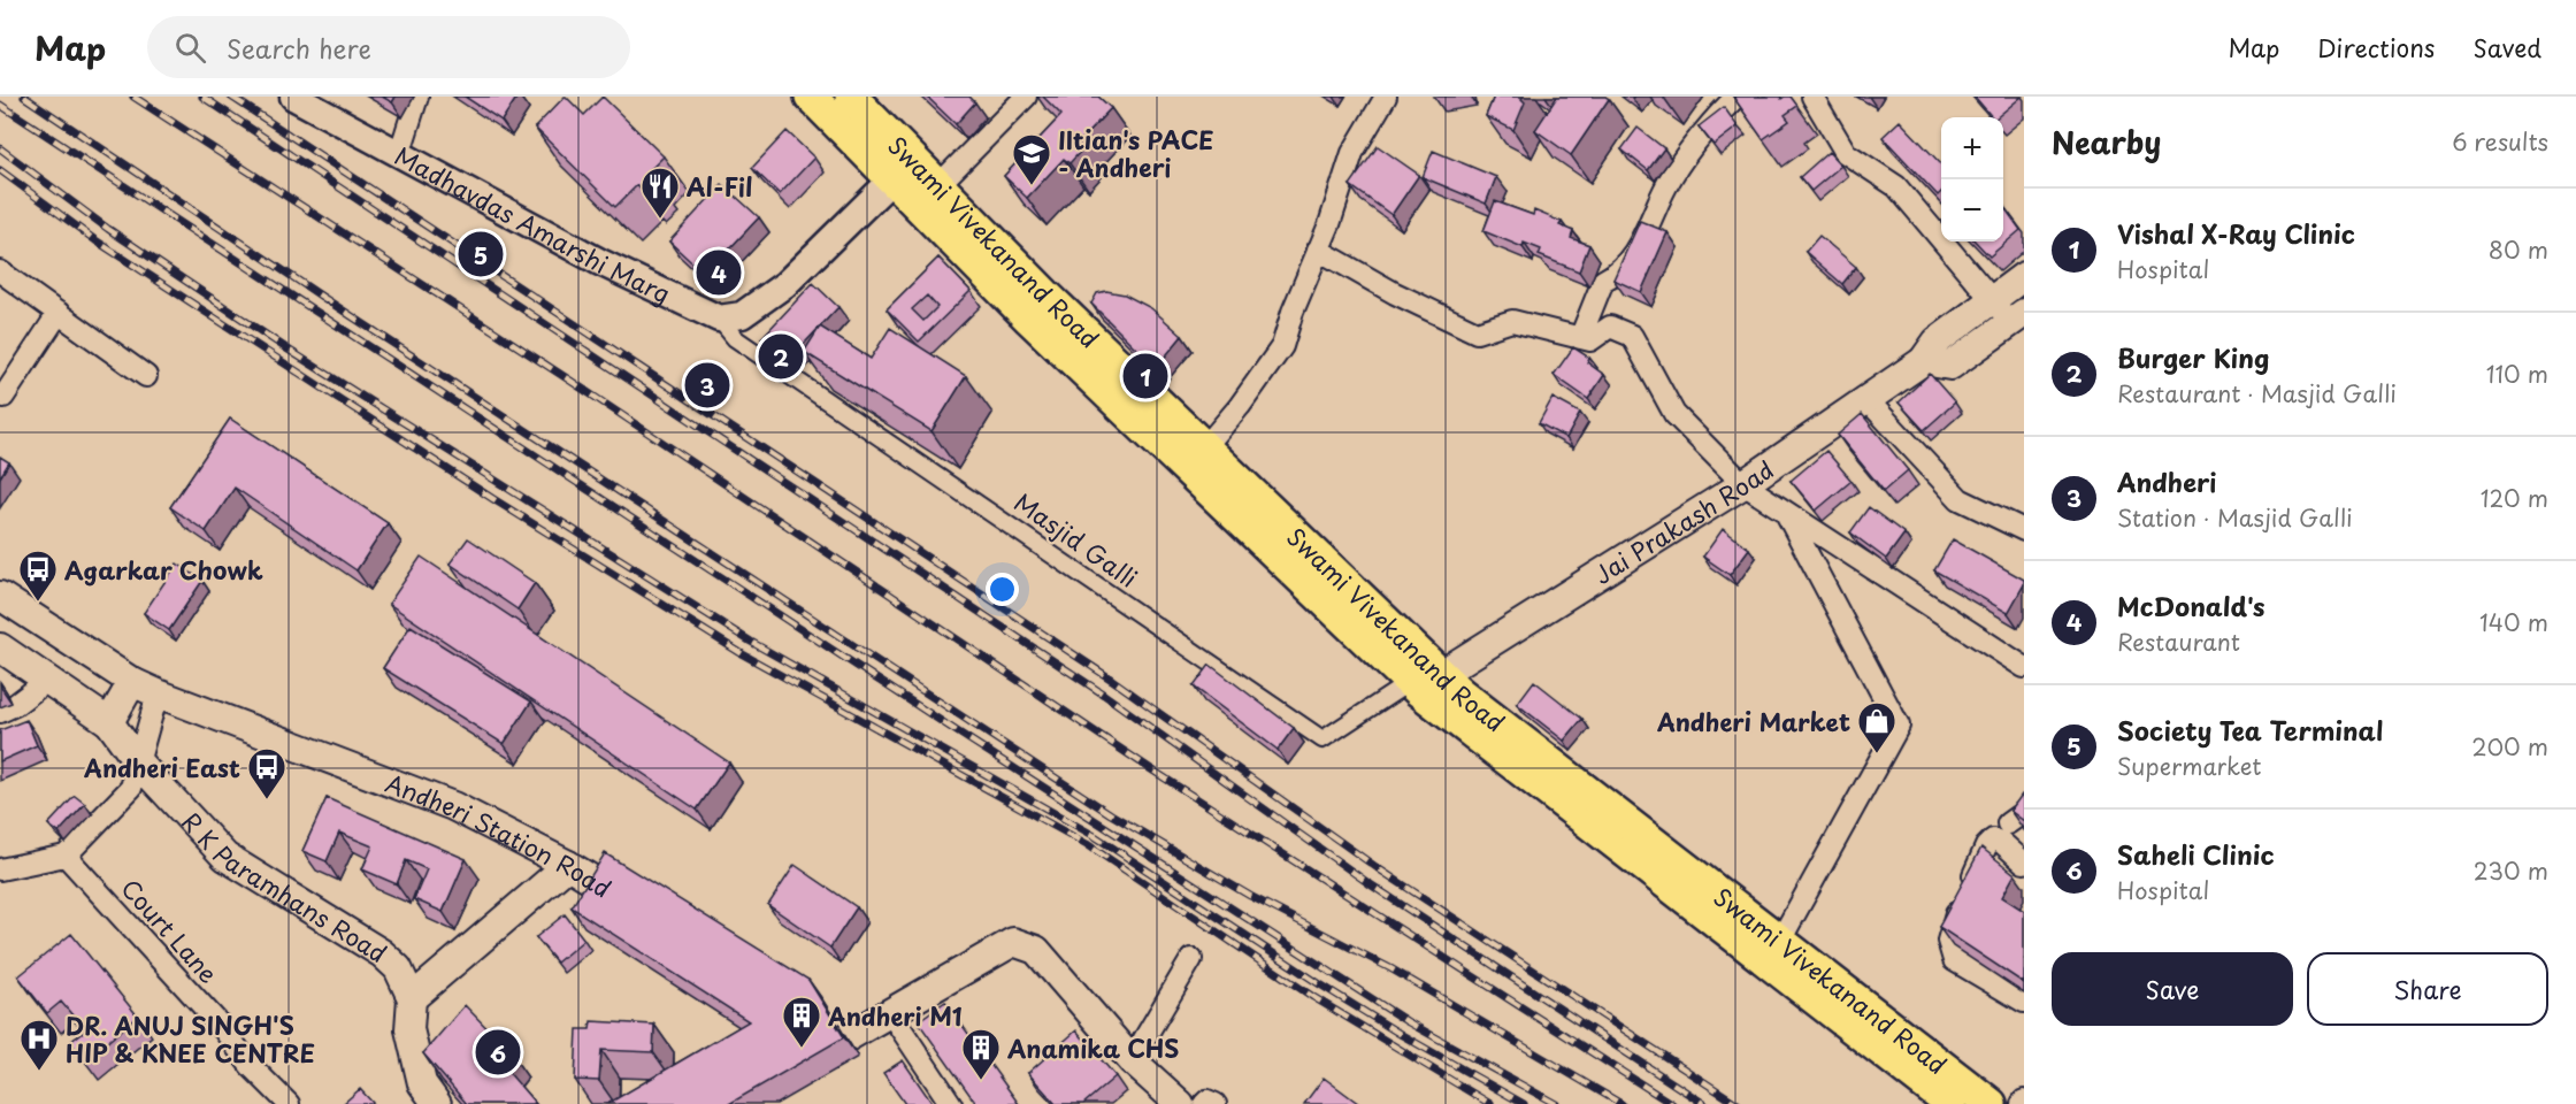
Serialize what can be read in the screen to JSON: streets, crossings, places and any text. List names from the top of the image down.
{
  "streets": {
    "main road": [
      "Swami Vivekanand Road",
      "Jai Prakash Road",
      "Andheri Station Road",
      "R K Paramhans Road"
    ],
    "street": ["Madhavdas Amarshi Marg", "Masjid Galli", "Court Lane"]
  },
  "crossings": [
    ["Madhavdas Amarshi Marg", "Masjid Galli"],
    ["Swami Vivekanand Road", "Jai Prakash Road"],
    ["Swami Vivekanand Road", "Masjid Galli"]
  ],
  "places": {
    "school or university": ["IItian's PACE - Andheri"],
    "restaurant": ["Al-Fil"],
    "bus stop": ["Agarkar Chowk", "Andheri East"],
    "shop": ["Andheri Market"],
    "building": ["Andheri M1", "Anamika CHS"],
    "hospital": ["DR. ANUJ SINGH'S HIP & KNEE CENTRE"]
  },
  "page": {
    "header": "Map",
    "search": "Search here",
    "nav": ["Map", "Directions", "Saved"],
    "heading": ["Nearby", "6 results"],
    "map_buttons": ["+", "−"],
    "list": [
      {
        "mark": "1",
        "name": "Vishal X-Ray Clinic",
        "note": "Hospital",
        "value": "80 m"
      },
      {
        "mark": "2",
        "name": "Burger King",
        "note": "Restaurant · Masjid Galli",
        "value": "110 m"
      },
      {
        "mark": "3",
        "name": "Andheri",
        "note": "Station · Masjid Galli",
        "value": "120 m"
      },
      {
        "mark": "4",
        "name": "McDonald's",
        "note": "Restaurant",
        "value": "140 m"
      },
      {
        "mark": "5",
        "name": "Society Tea Terminal",
        "note": "Supermarket",
        "value": "200 m"
      },
      {
        "mark": "6",
        "name": "Saheli Clinic",
        "note": "Hospital",
        "value": "230 m"
      }
    ],
    "pins": [
      "5",
      "4",
      "2",
      "1",
      "3",
      "6"
    ],
    "buttons": ["Save", "Share"]
  }
}
